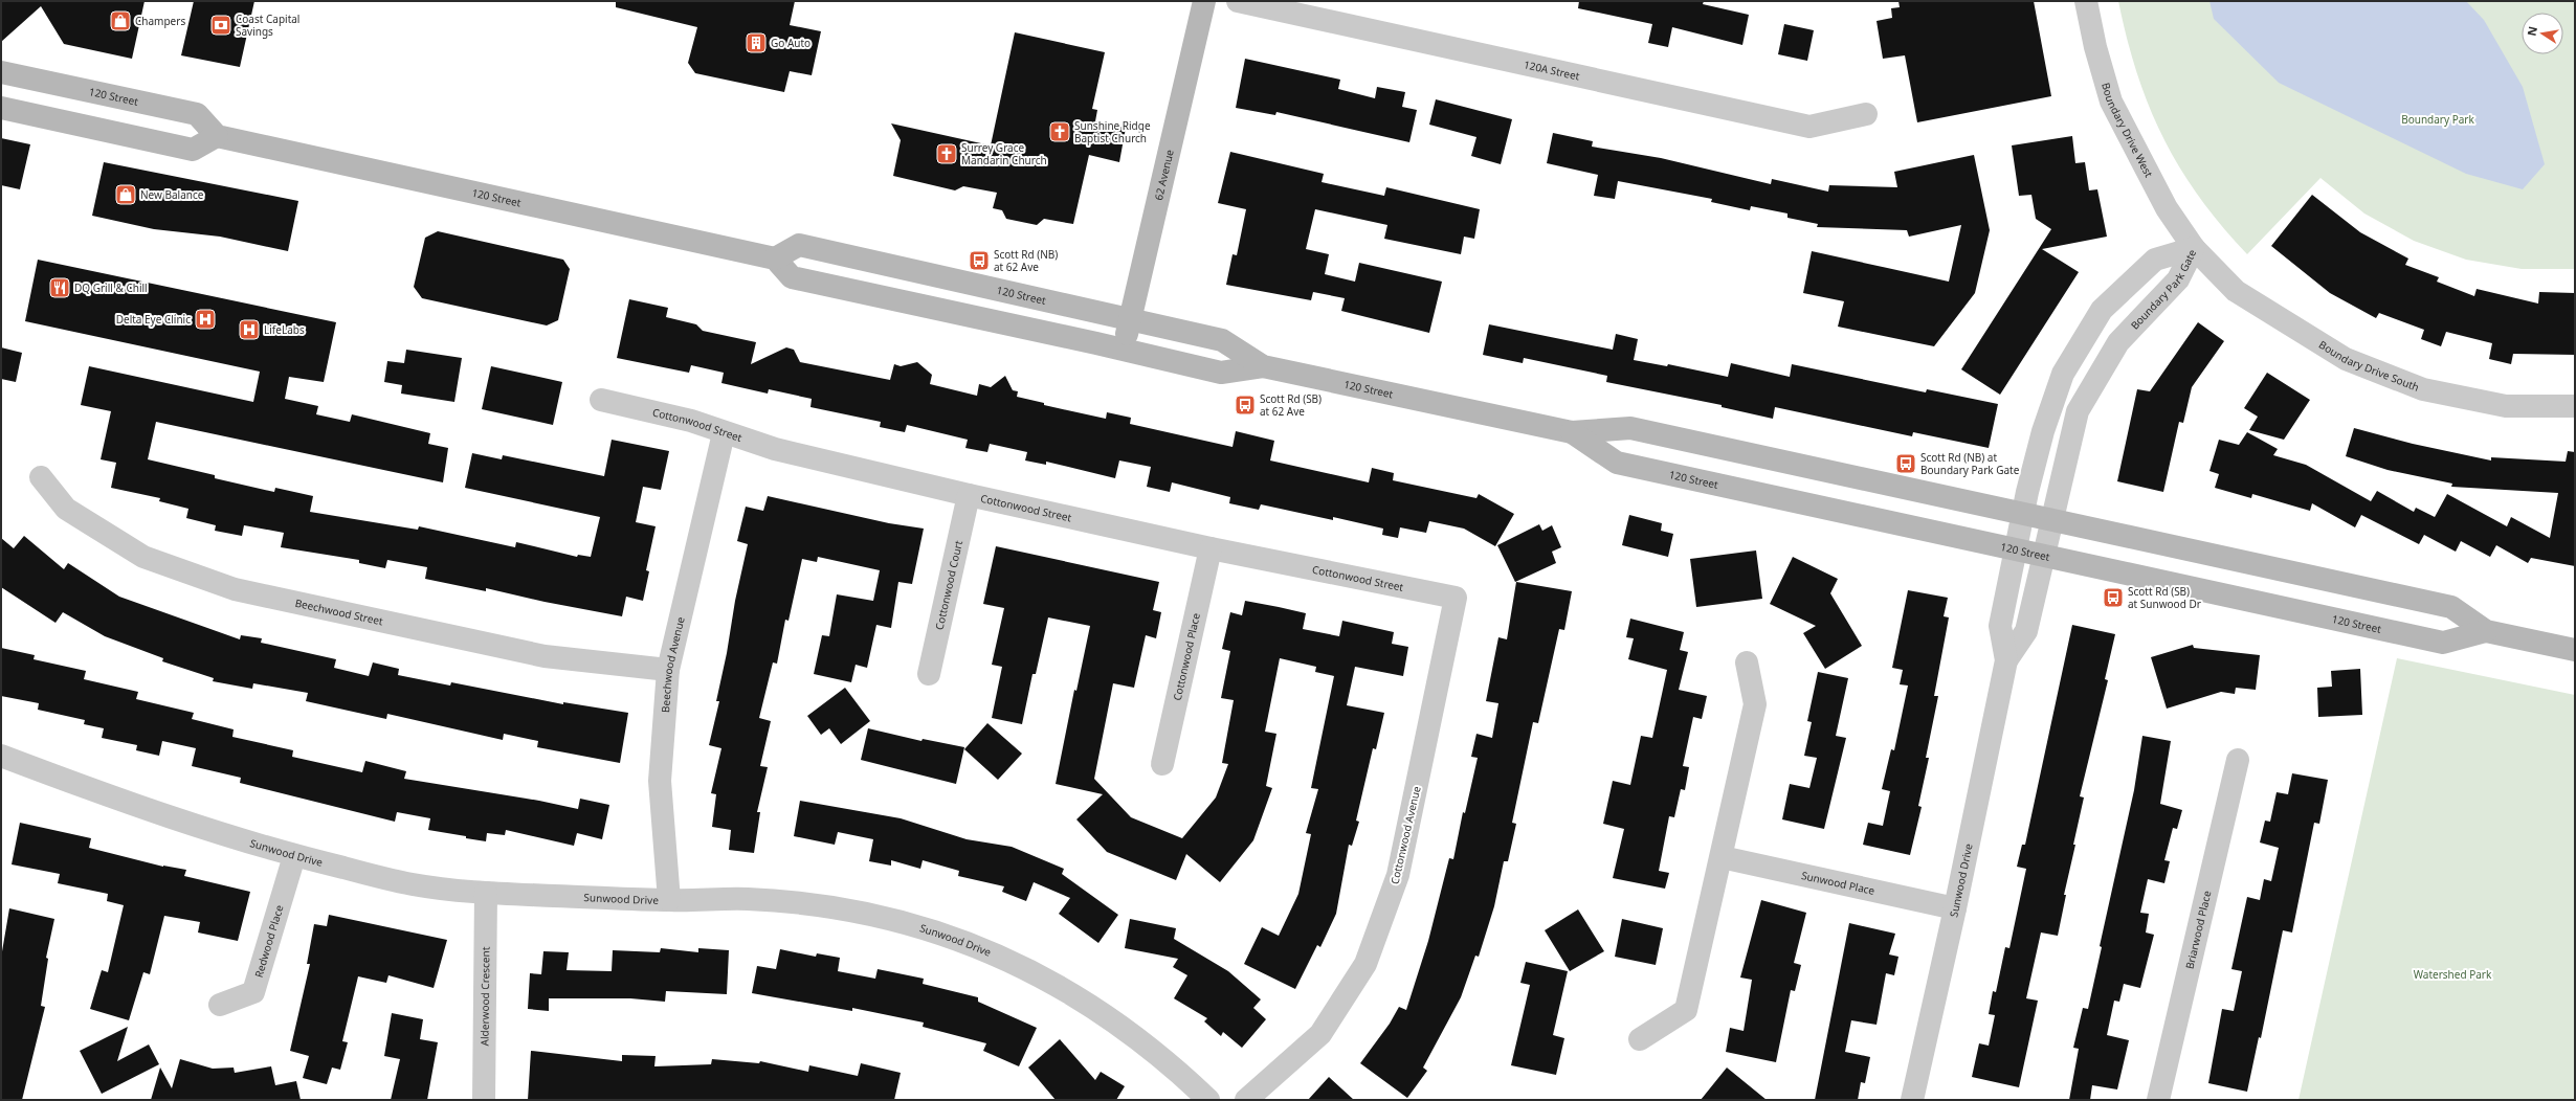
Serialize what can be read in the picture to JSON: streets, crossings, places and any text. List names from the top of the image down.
{
  "streets": {
    "main road": ["120 Street", "62 Avenue"],
    "street": [
      "120A Street",
      "Boundary Drive West",
      "Boundary Park Gate",
      "Boundary Drive South",
      "Cottonwood Street",
      "Cottonwood Court",
      "Beechwood Street",
      "Cottonwood Place",
      "Beechwood Avenue",
      "Cottonwood Avenue",
      "Sunwood Drive",
      "Sunwood Place",
      "Briarwood Place",
      "Redwood Place",
      "Alderwood Crescent"
    ]
  },
  "crossings": [
    ["120 Street", "62 Avenue"],
    ["120 Street", "Boundary Park Gate"],
    ["120 Street", "Sunwood Drive"],
    ["Boundary Drive West", "Boundary Park Gate"],
    ["Boundary Drive West", "Boundary Drive South"],
    ["Boundary Park Gate", "Boundary Drive South"],
    ["Boundary Park Gate", "Sunwood Drive"],
    ["Cottonwood Street", "Cottonwood Court"],
    ["Cottonwood Street", "Cottonwood Place"],
    ["Cottonwood Street", "Beechwood Avenue"],
    ["Cottonwood Street", "Cottonwood Avenue"],
    ["Beechwood Street", "Beechwood Avenue"],
    ["Beechwood Avenue", "Sunwood Drive"],
    ["Sunwood Drive", "Sunwood Place"],
    ["Sunwood Drive", "Redwood Place"],
    ["Sunwood Drive", "Alderwood Crescent"]
  ],
  "parks": ["Boundary Park", "Watershed Park"],
  "places": {
    "shop": ["Champers", "New Balance"],
    "bank": ["Coast Capital Savings"],
    "building": ["Go Auto"],
    "church": ["Sunshine Ridge Baptist Church", "Surrey Grace Mandarin Church"],
    "bus stop": [
      "Scott Rd (NB) at 62 Ave",
      "Scott Rd (SB) at 62 Ave",
      "Scott Rd (NB) at Boundary Park Gate",
      "Scott Rd (SB) at Sunwood Dr"
    ],
    "restaurant": ["DQ Grill & Chill"],
    "hospital": ["Delta Eye Clinic", "LifeLabs"]
  },
  "north": "left"
}
